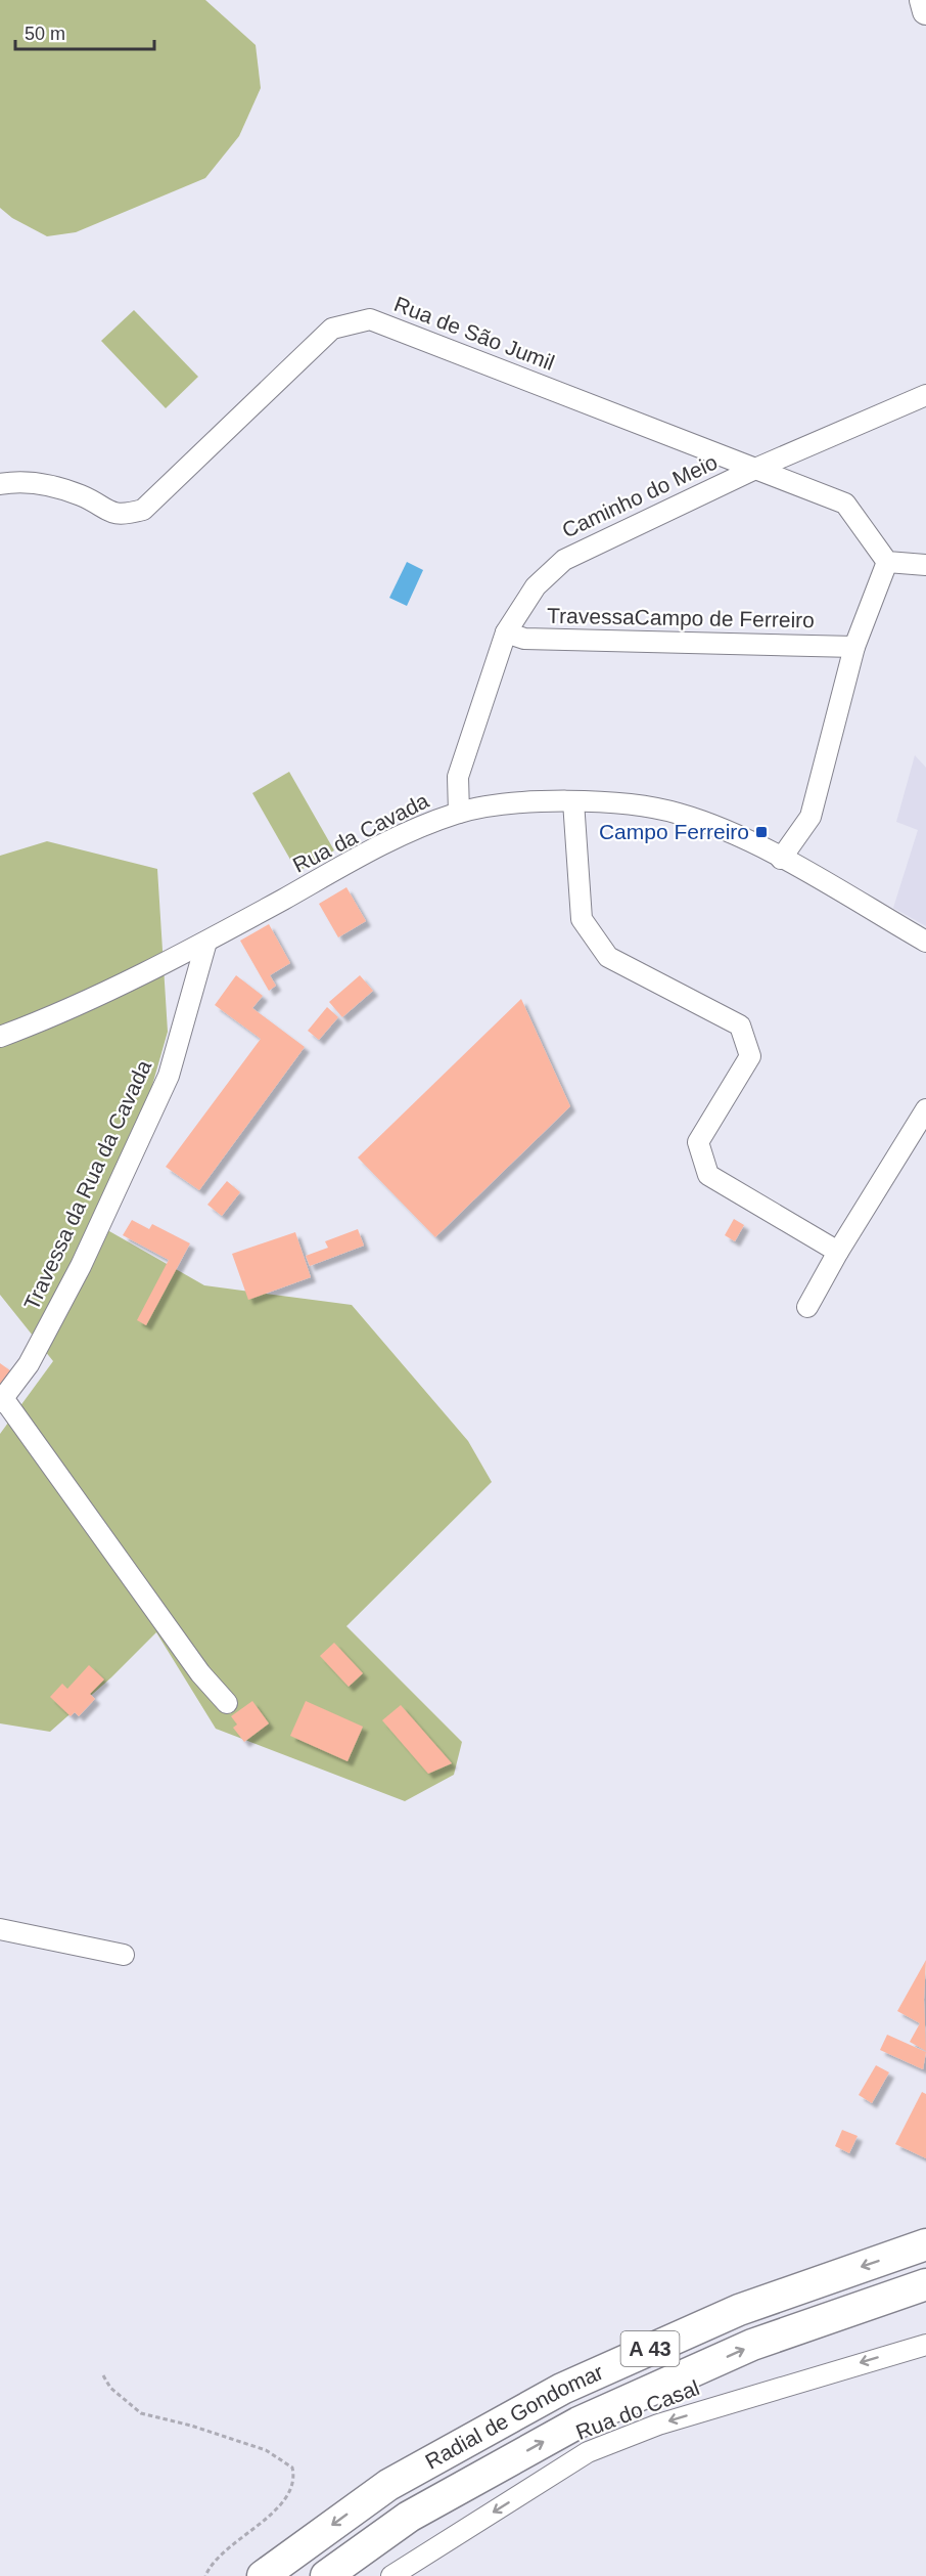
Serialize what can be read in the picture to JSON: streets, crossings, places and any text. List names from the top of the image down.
{
  "streets": {
    "highway": ["A 43", "Radial de Gondomar"],
    "street": [
      "Rua de São Jumil",
      "Caminho do Meio",
      "TravessaCampo de Ferreiro",
      "Rua da Cavada",
      "Travessa da Rua da Cavada",
      "Rua do Casal"
    ]
  },
  "crossings": [
    ["Rua de São Jumil", "Caminho do Meio"],
    ["Caminho do Meio", "TravessaCampo de Ferreiro"],
    ["Caminho do Meio", "Rua da Cavada"],
    ["Rua da Cavada", "Travessa da Rua da Cavada"]
  ],
  "one_way": ["Rua do Casal"],
  "places": {
    "transit": ["Campo Ferreiro"]
  },
  "scale_bar": "50 m"
}
